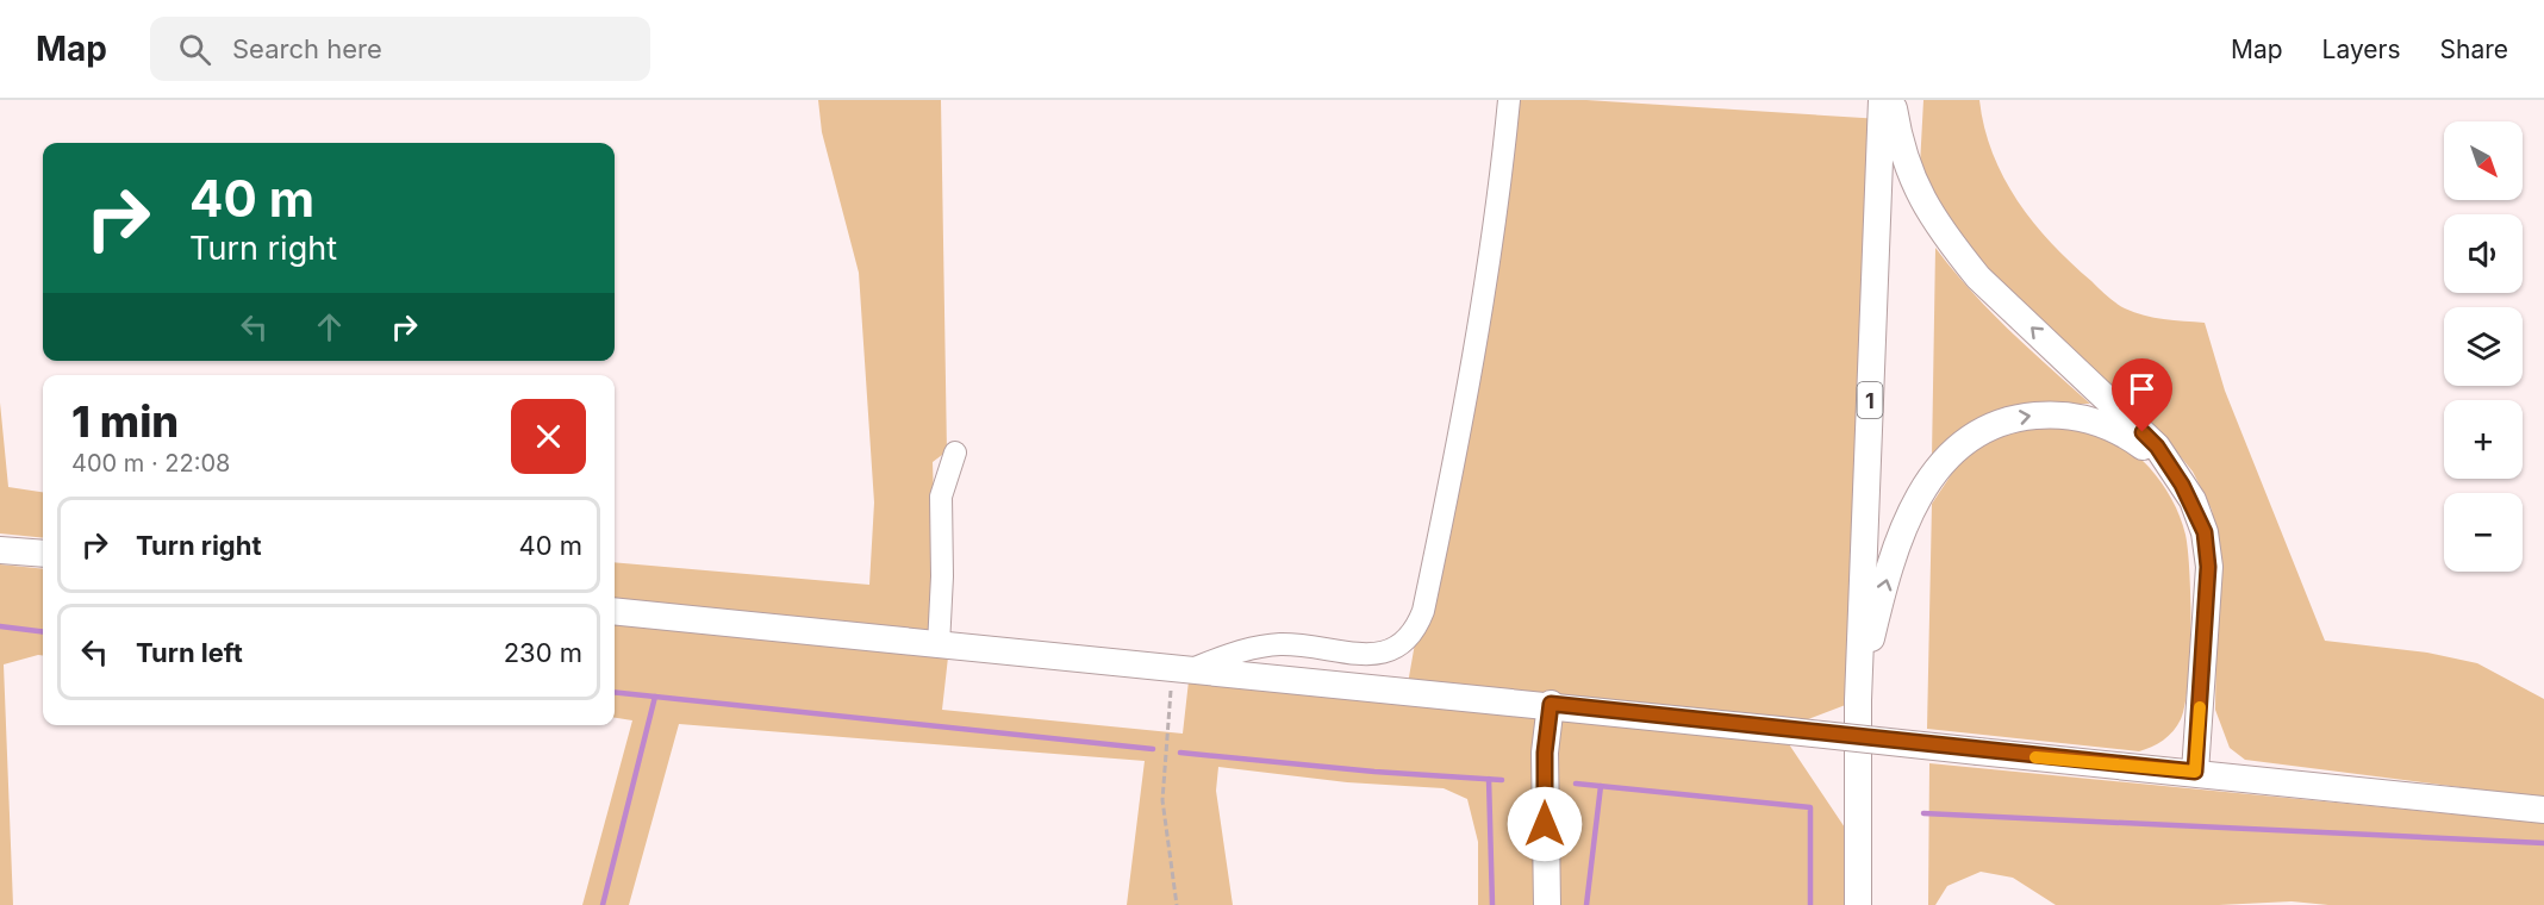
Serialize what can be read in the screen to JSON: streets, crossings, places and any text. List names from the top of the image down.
{
  "streets": {
    "main road": ["1"]
  },
  "north": "bottom right",
  "page": {
    "header": "Map",
    "search": "Search here",
    "nav": ["Map", "Layers", "Share"],
    "map_buttons": ["+", "−"],
    "turn": ["40 m", "Turn right"],
    "heading": ["1 min", "400 m · 22:08"],
    "list": [
      {
        "name": "Turn right",
        "value": "40 m"
      },
      {
        "name": "Turn left",
        "value": "230 m"
      }
    ]
  }
}
